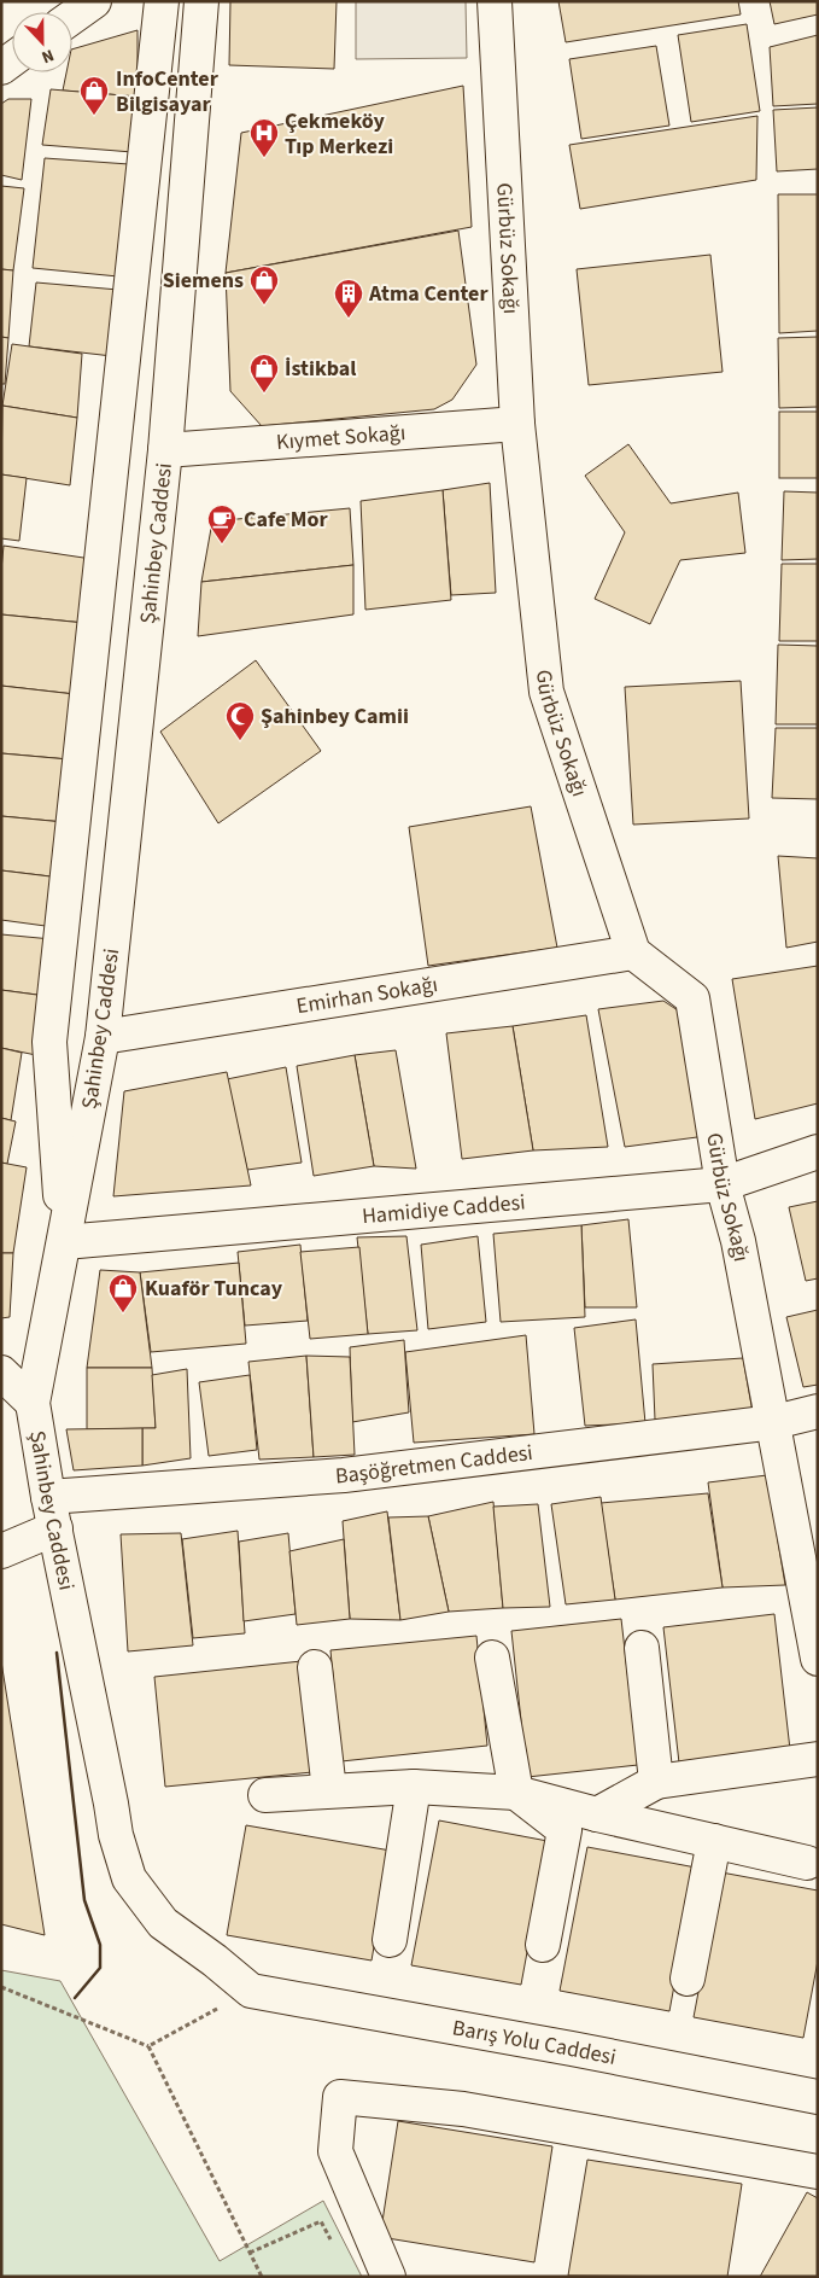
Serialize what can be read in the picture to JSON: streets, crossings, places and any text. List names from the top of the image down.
{
  "streets": {
    "street": [
      "Gürbüz Sokağı",
      "Kıymet Sokağı",
      "Şahinbey Caddesi",
      "Emirhan Sokağı",
      "Hamidiye Caddesi",
      "Başöğretmen Caddesi",
      "Barış Yolu Caddesi"
    ]
  },
  "crossings": [
    ["Gürbüz Sokağı", "Kıymet Sokağı"],
    ["Gürbüz Sokağı", "Emirhan Sokağı"],
    ["Gürbüz Sokağı", "Hamidiye Caddesi"],
    ["Gürbüz Sokağı", "Başöğretmen Caddesi"],
    ["Kıymet Sokağı", "Şahinbey Caddesi"],
    ["Şahinbey Caddesi", "Emirhan Sokağı"],
    ["Şahinbey Caddesi", "Hamidiye Caddesi"],
    ["Şahinbey Caddesi", "Başöğretmen Caddesi"],
    ["Şahinbey Caddesi", "Barış Yolu Caddesi"]
  ],
  "places": {
    "shop": [
      "InfoCenter Bilgisayar",
      "Siemens",
      "İstikbal",
      "Kuaför Tuncay"
    ],
    "hospital": ["Çekmeköy Tıp Merkezi"],
    "building": ["Atma Center"],
    "cafe": ["Cafe Mor"],
    "mosque": ["Şahinbey Camii"]
  },
  "north": "bottom"
}
